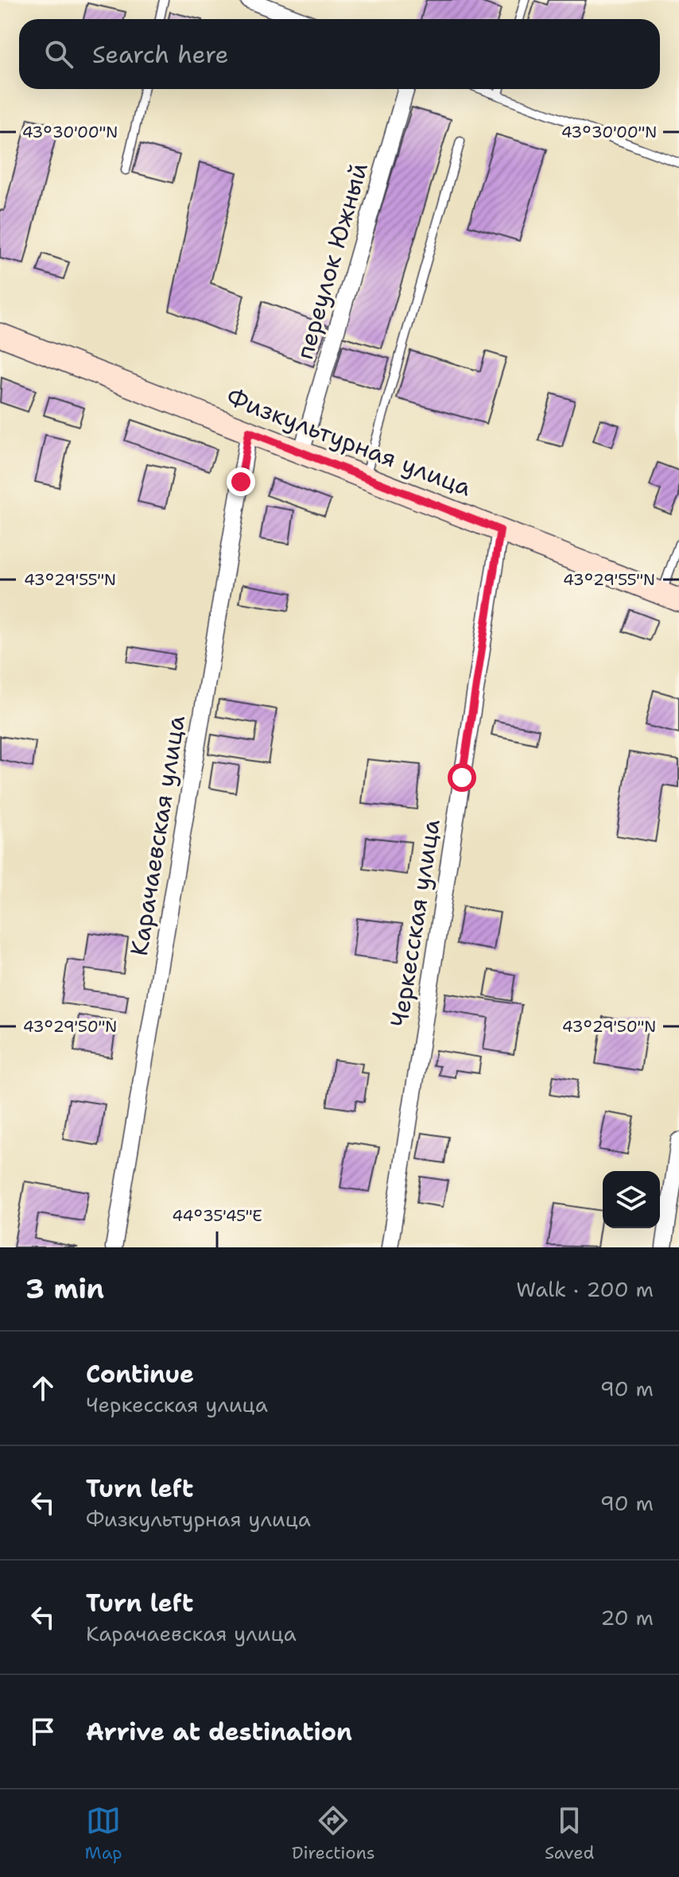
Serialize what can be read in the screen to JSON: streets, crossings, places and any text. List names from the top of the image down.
{
  "streets": {
    "main road": ["Физкультурная улица"],
    "street": ["переулок Южный", "Карачаевская улица", "Черкесская улица"]
  },
  "crossings": [
    ["переулок Южный", "Физкультурная улица"],
    ["Физкультурная улица", "Карачаевская улица"],
    ["Физкультурная улица", "Черкесская улица"]
  ],
  "page": {
    "search": "Search here",
    "heading": ["3 min", "Walk · 200 m"],
    "list": [
      ["Continue", "Черкесская улица", "90 m"],
      ["Turn left", "Физкультурная улица", "90 m"],
      ["Turn left", "Карачаевская улица", "20 m"],
      "Arrive at destination"
    ],
    "nav": ["Map", "Directions", "Saved"]
  },
  "coordinates": [
    "43°30'00\"N",
    "43°29'55\"N",
    "43°29'50\"N",
    "44°35'45\"E"
  ]
}
